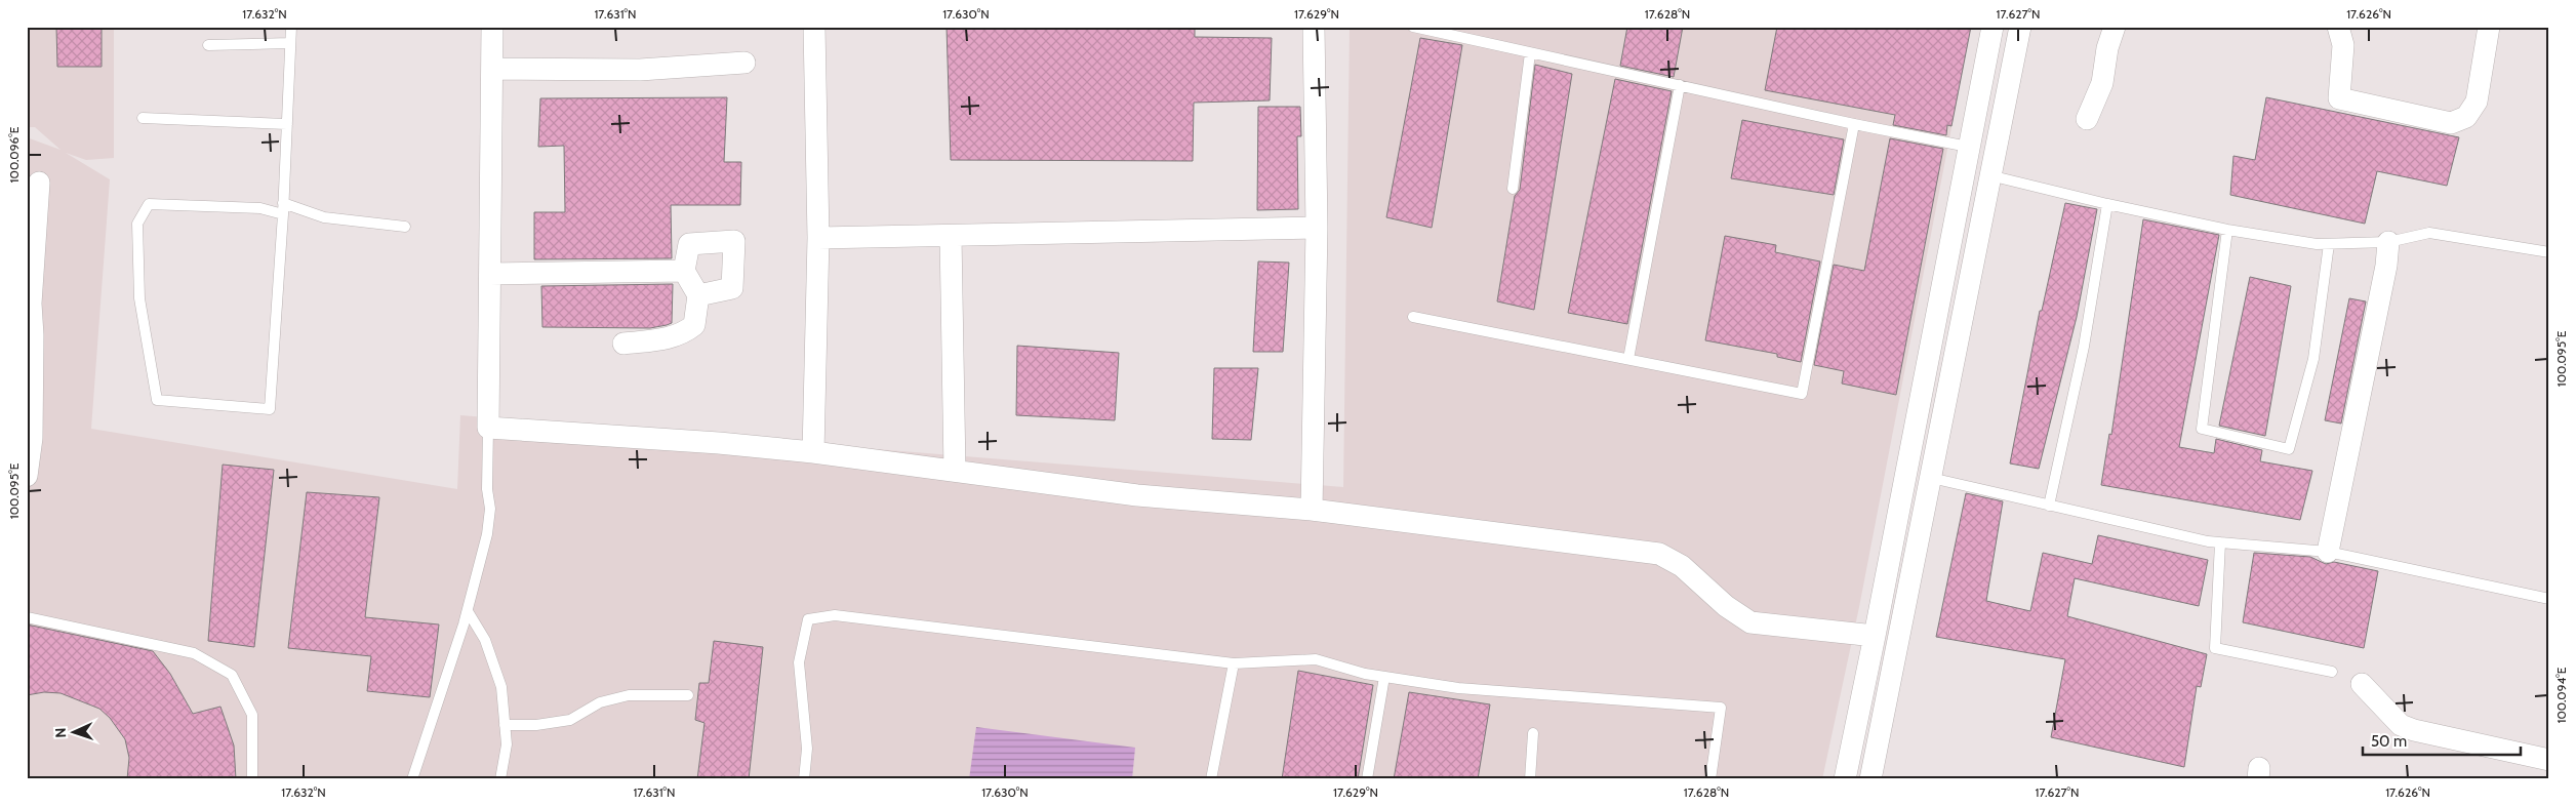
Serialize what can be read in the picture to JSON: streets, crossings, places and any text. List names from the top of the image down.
{
  "scale_bar": "50 m",
  "north": "left",
  "coordinates": [
    "17.632°N",
    "17.631°N",
    "17.630°N",
    "17.629°N",
    "17.628°N",
    "17.627°N",
    "17.626°N",
    "100.096°E",
    "100.095°E",
    "100.094°E"
  ]
}
